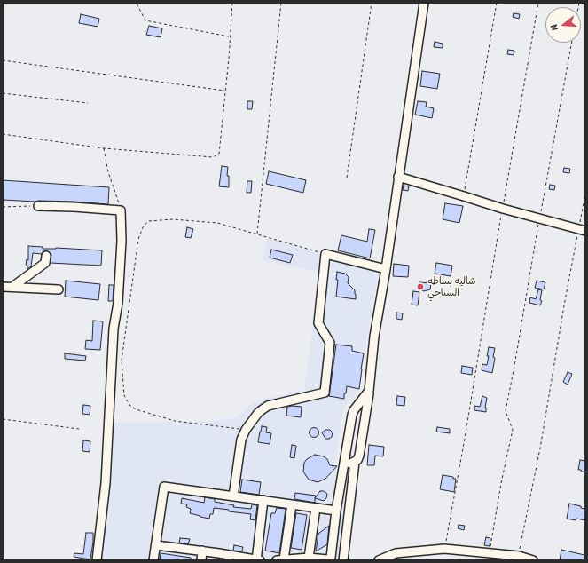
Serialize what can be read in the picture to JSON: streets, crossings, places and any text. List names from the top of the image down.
{
  "places": ["شاليه بساطه السياحي"],
  "north": "left"
}
